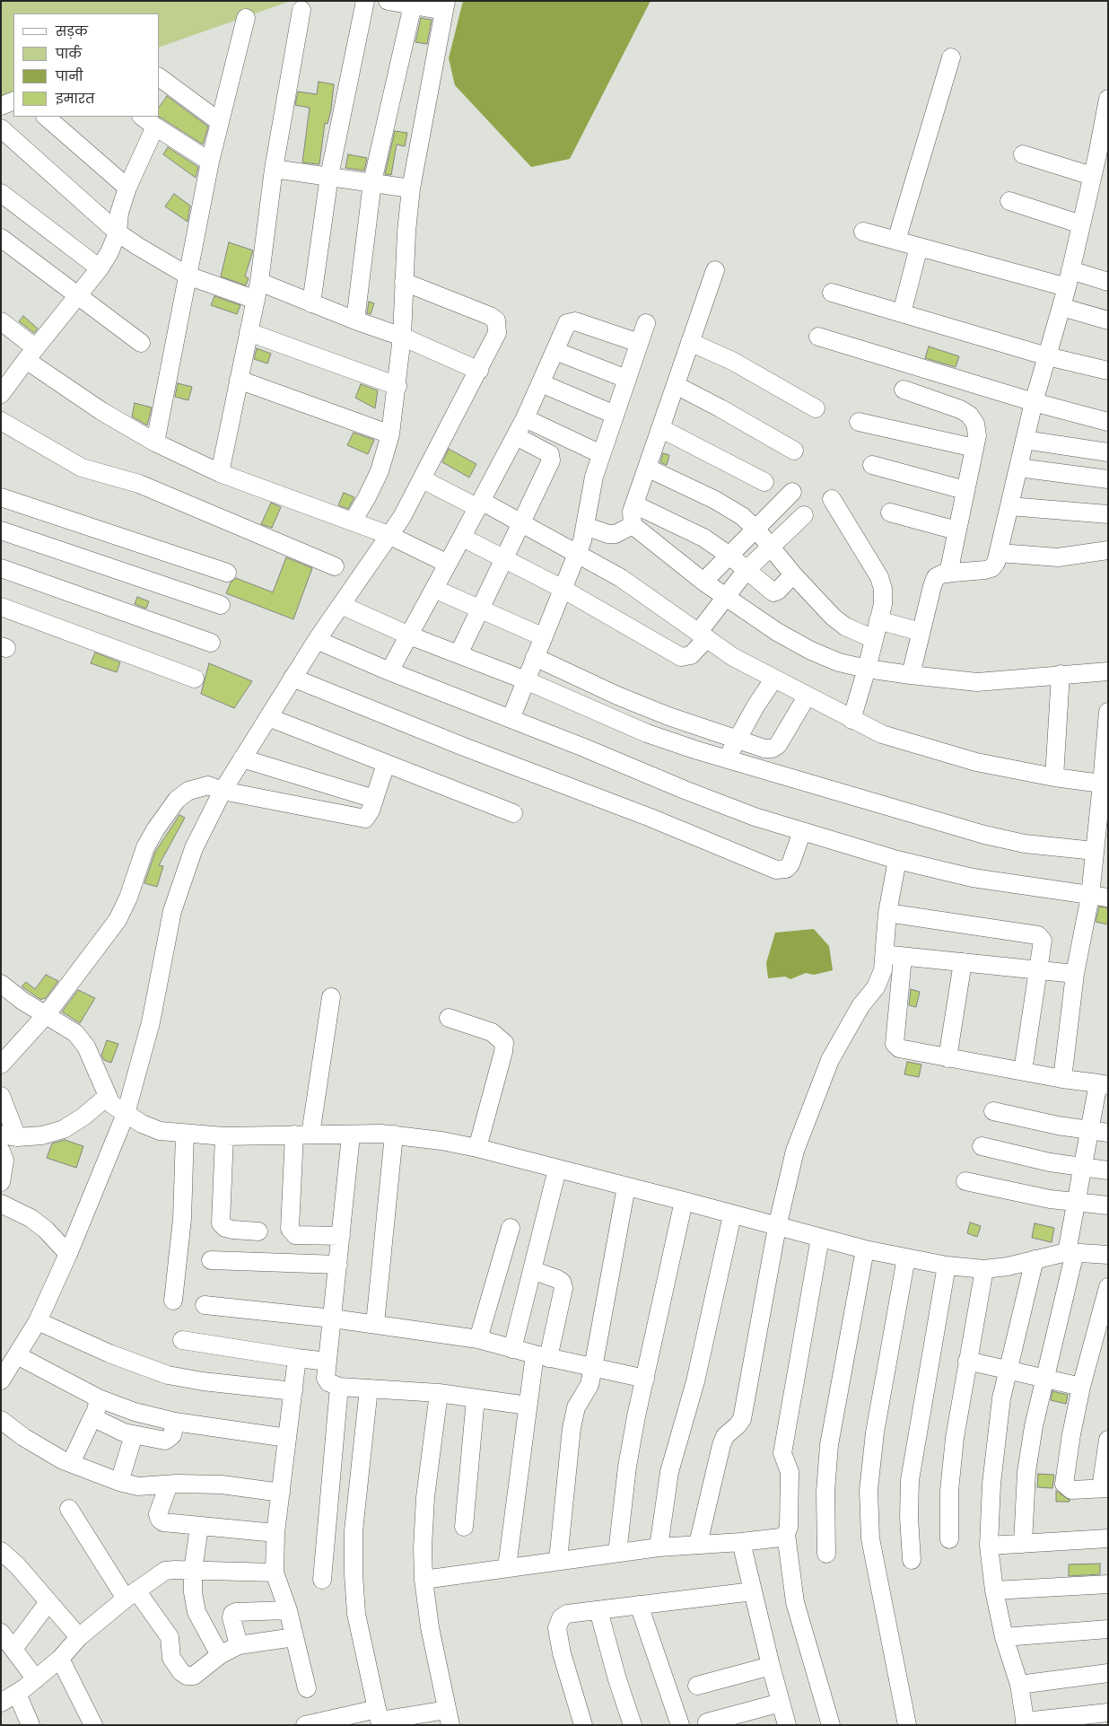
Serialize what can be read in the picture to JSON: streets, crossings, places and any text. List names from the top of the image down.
{
  "legend": [
    "सड़क",
    "पार्क",
    "पानी",
    "इमारत"
  ]
}
